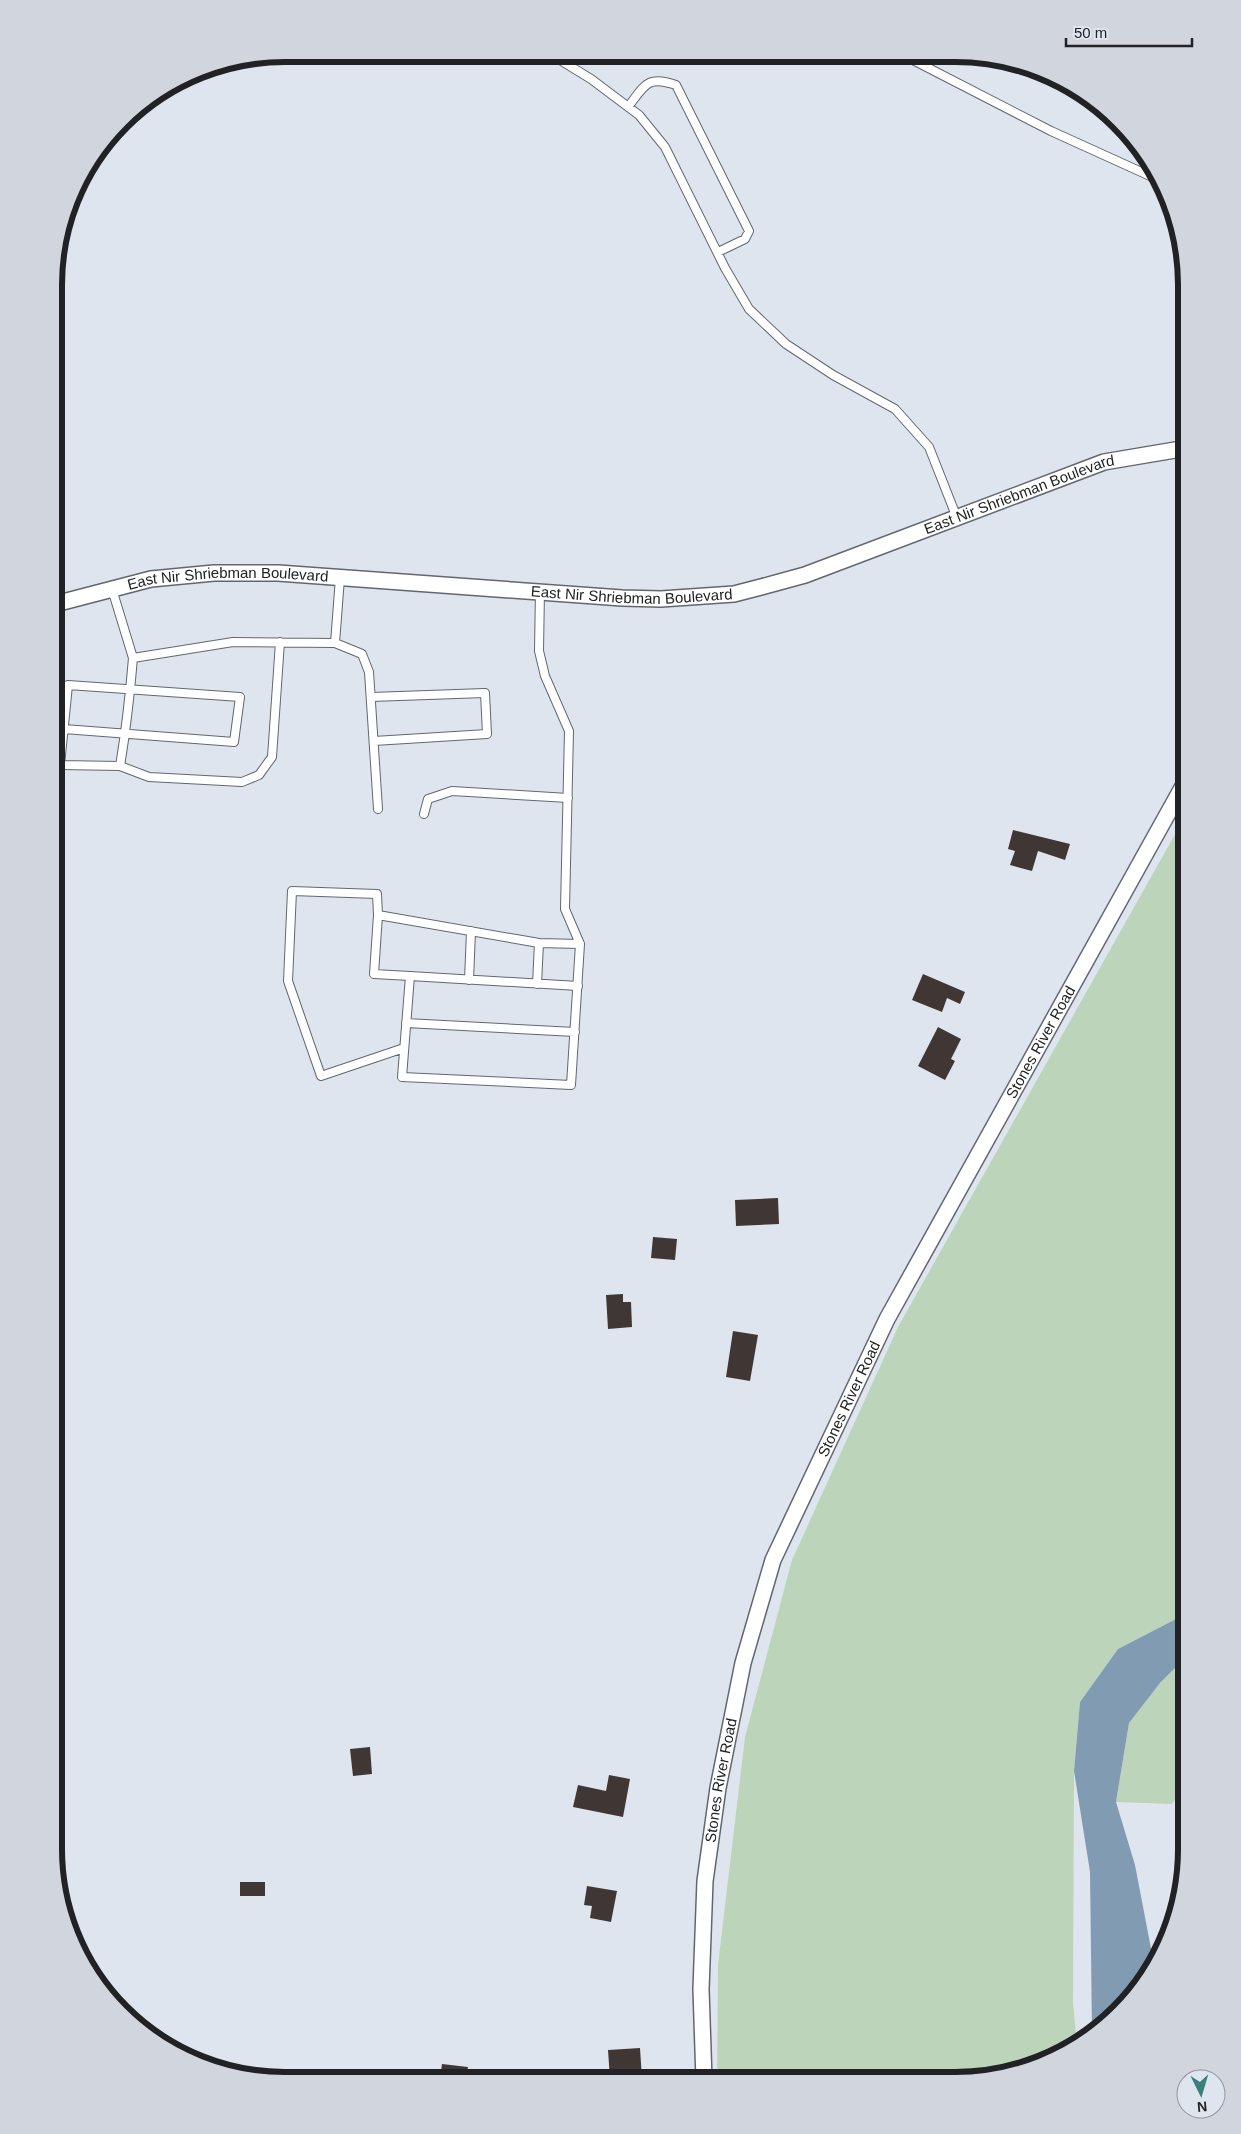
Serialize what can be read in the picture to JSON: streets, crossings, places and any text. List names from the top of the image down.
{
  "streets": {
    "street": ["East Nir Shriebman Boulevard", "Stones River Road"]
  },
  "scale_bar": "50 m",
  "north": "bottom"
}
